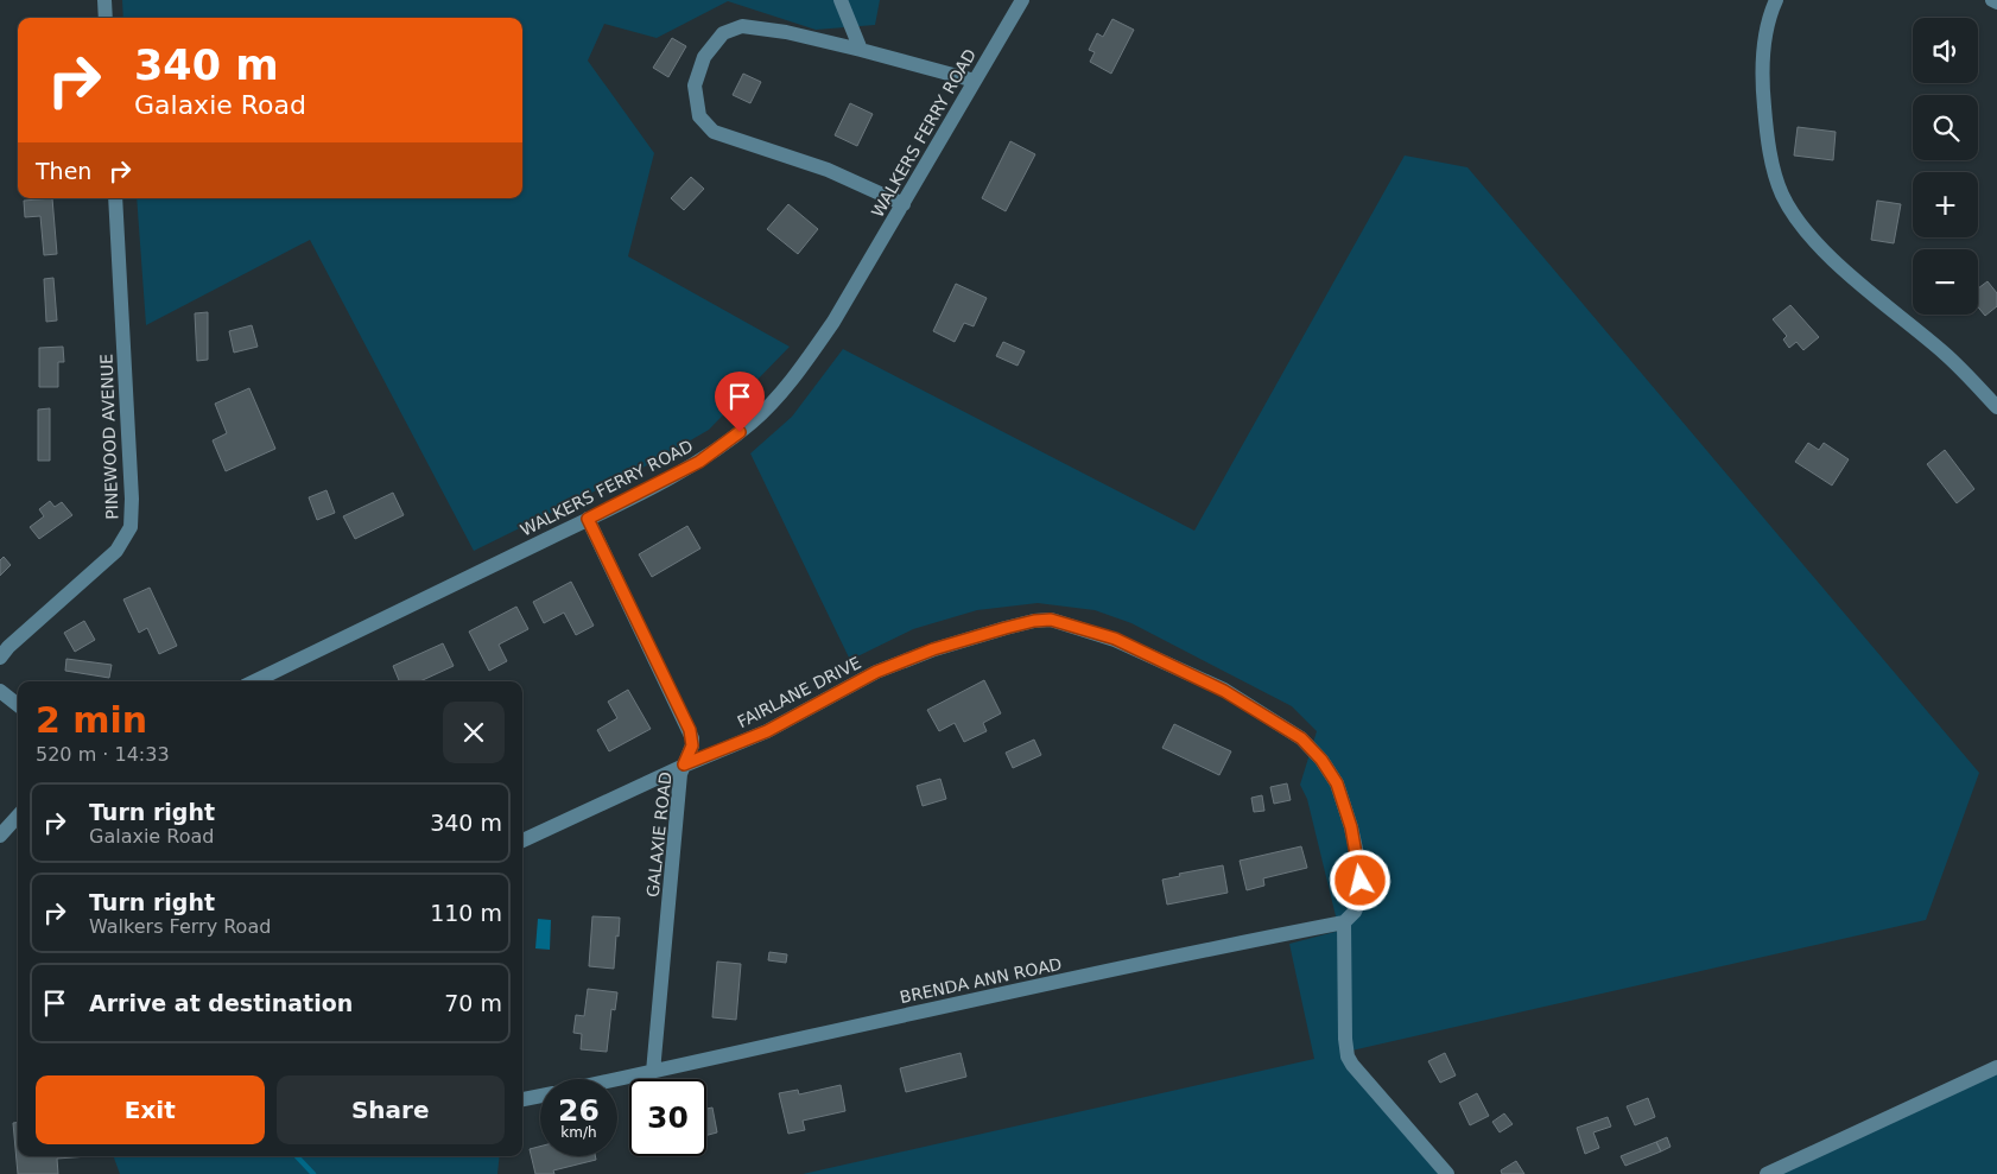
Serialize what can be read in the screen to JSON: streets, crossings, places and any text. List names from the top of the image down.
{
  "streets": {
    "street": [
      "WALKERS FERRY ROAD",
      "PINEWOOD AVENUE",
      "FAIRLANE DRIVE",
      "GALAXIE ROAD",
      "BRENDA ANN ROAD"
    ]
  },
  "crossings": [
    ["WALKERS FERRY ROAD", "GALAXIE ROAD"],
    ["FAIRLANE DRIVE", "GALAXIE ROAD"],
    ["FAIRLANE DRIVE", "BRENDA ANN ROAD"],
    ["GALAXIE ROAD", "BRENDA ANN ROAD"]
  ],
  "page": {
    "map_buttons": ["+", "−"],
    "turn": ["340 m", "Galaxie Road"],
    "then": "Then",
    "heading": ["2 min", "520 m · 14:33"],
    "list": [
      {
        "name": "Turn right",
        "note": "Galaxie Road",
        "value": "340 m"
      },
      {
        "name": "Turn right",
        "note": "Walkers Ferry Road",
        "value": "110 m"
      },
      {
        "name": "Arrive at destination",
        "value": "70 m"
      }
    ],
    "buttons": ["Exit", "Share"],
    "speed": "26 km/h",
    "limit": "30"
  }
}
